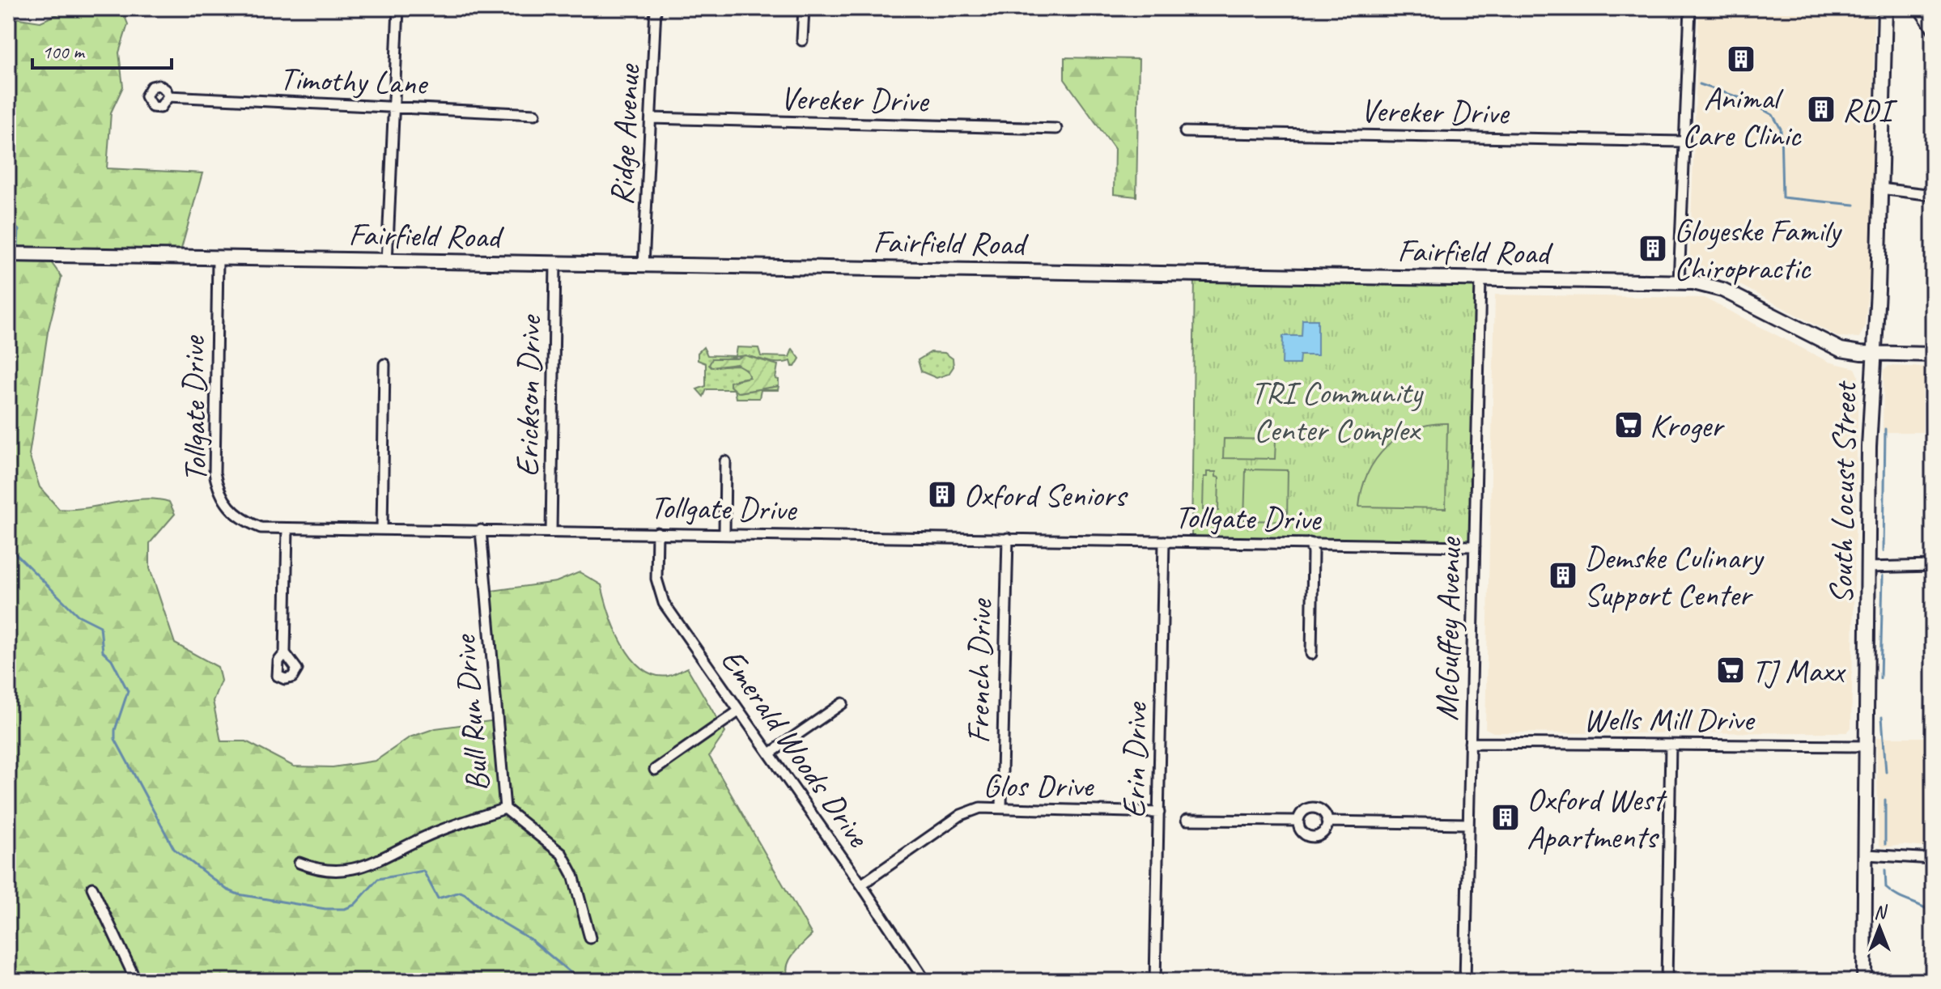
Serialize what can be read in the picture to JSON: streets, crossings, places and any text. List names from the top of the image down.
{
  "streets": {
    "street": [
      "Timothy Lane",
      "Vereker Drive",
      "Ridge Avenue",
      "Fairfield Road",
      "Erickson Drive",
      "Tollgate Drive",
      "South Locust Street",
      "McGuffey Avenue",
      "French Drive",
      "Bull Run Drive",
      "Wells Mill Drive",
      "Emerald Woods Drive",
      "Erin Drive",
      "Glos Drive"
    ]
  },
  "crossings": [
    ["Vereker Drive", "Ridge Avenue"],
    ["Ridge Avenue", "Fairfield Road"],
    ["Fairfield Road", "Erickson Drive"],
    ["Fairfield Road", "Tollgate Drive"],
    ["Fairfield Road", "South Locust Street"],
    ["Fairfield Road", "McGuffey Avenue"],
    ["Erickson Drive", "Tollgate Drive"],
    ["Tollgate Drive", "McGuffey Avenue"],
    ["Tollgate Drive", "French Drive"],
    ["Tollgate Drive", "Bull Run Drive"],
    ["Tollgate Drive", "Emerald Woods Drive"],
    ["Tollgate Drive", "Erin Drive"],
    ["South Locust Street", "Wells Mill Drive"],
    ["McGuffey Avenue", "Wells Mill Drive"],
    ["French Drive", "Glos Drive"],
    ["Emerald Woods Drive", "Glos Drive"],
    ["Erin Drive", "Glos Drive"]
  ],
  "parks": ["TRI Community Center Complex"],
  "places": {
    "building": [
      "Animal Care Clinic",
      "RDI",
      "Gloyeske Family Chiropractic",
      "Oxford Seniors",
      "Demske Culinary Support Center",
      "Oxford West Apartments"
    ],
    "supermarket": ["Kroger", "TJ Maxx"]
  },
  "scale_bar": "100 m",
  "north": "top"
}
